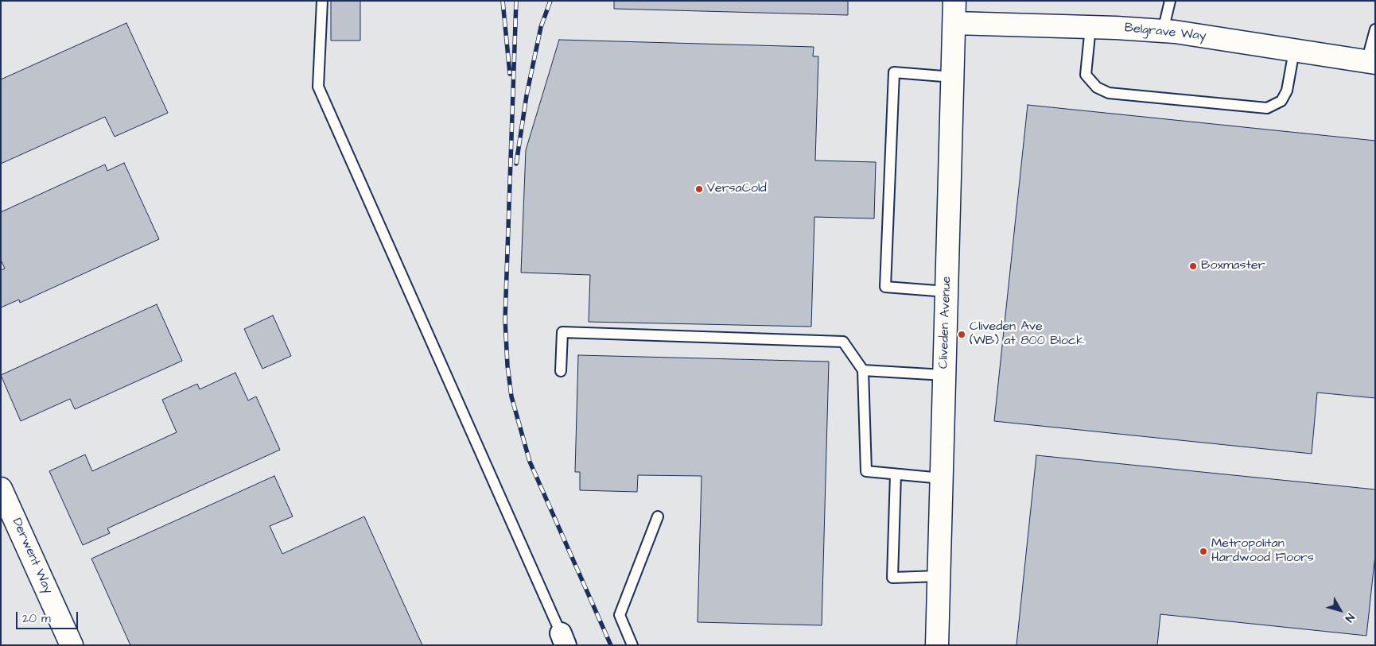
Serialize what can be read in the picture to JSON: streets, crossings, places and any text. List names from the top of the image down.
{
  "streets": {
    "street": ["Belgrave Way", "Cliveden Avenue", "Derwent Way"]
  },
  "crossings": [
    ["Belgrave Way", "Cliveden Avenue"]
  ],
  "places": [
    "VersaCold",
    "Boxmaster",
    "Cliveden Ave (WB) at 800 Block",
    "Metropolitan Hardwood Floors"
  ],
  "scale_bar": "20 m",
  "north": "bottom right"
}
